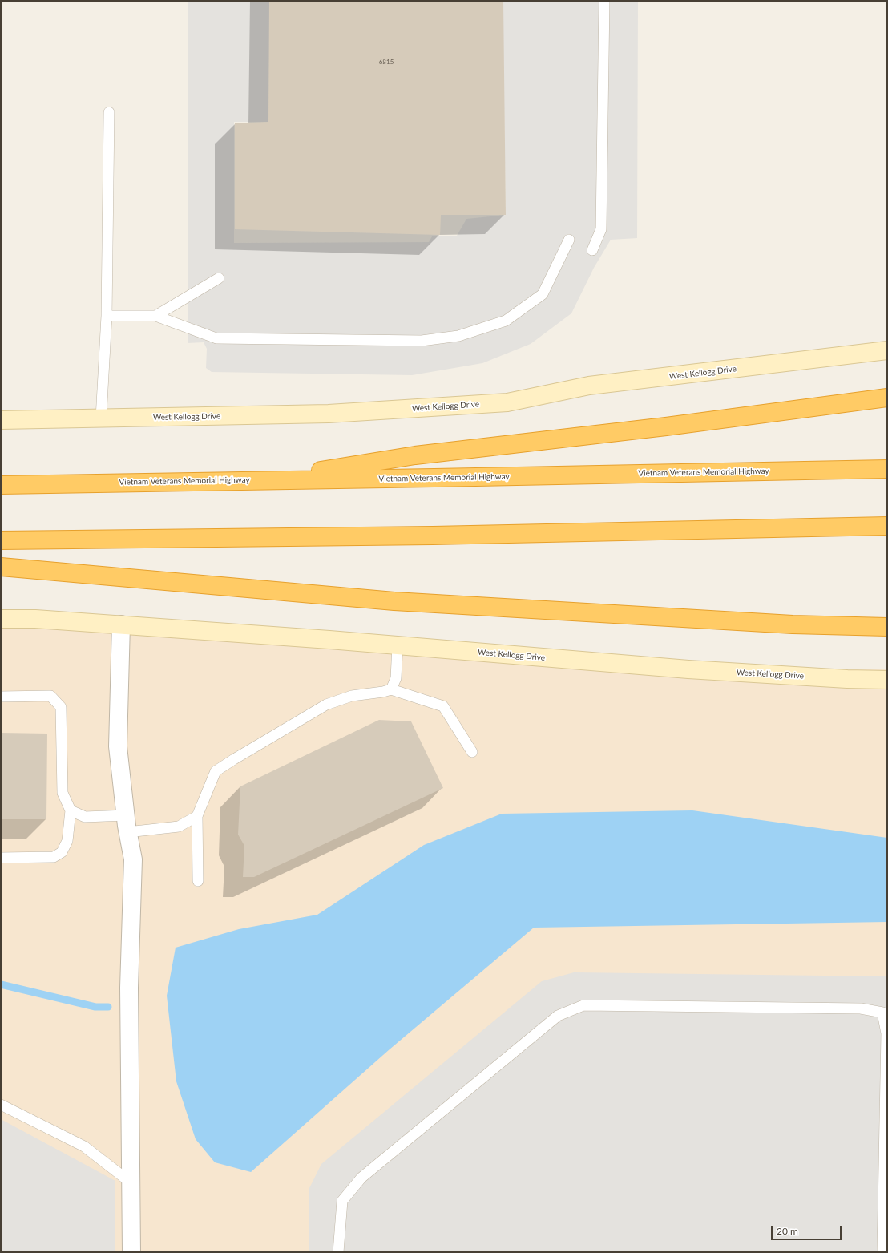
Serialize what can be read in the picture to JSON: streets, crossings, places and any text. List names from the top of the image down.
{
  "streets": {
    "highway": ["Vietnam Veterans Memorial Highway"],
    "main road": ["West Kellogg Drive"]
  },
  "house_numbers": ["6815"],
  "scale_bar": "20 m"
}
